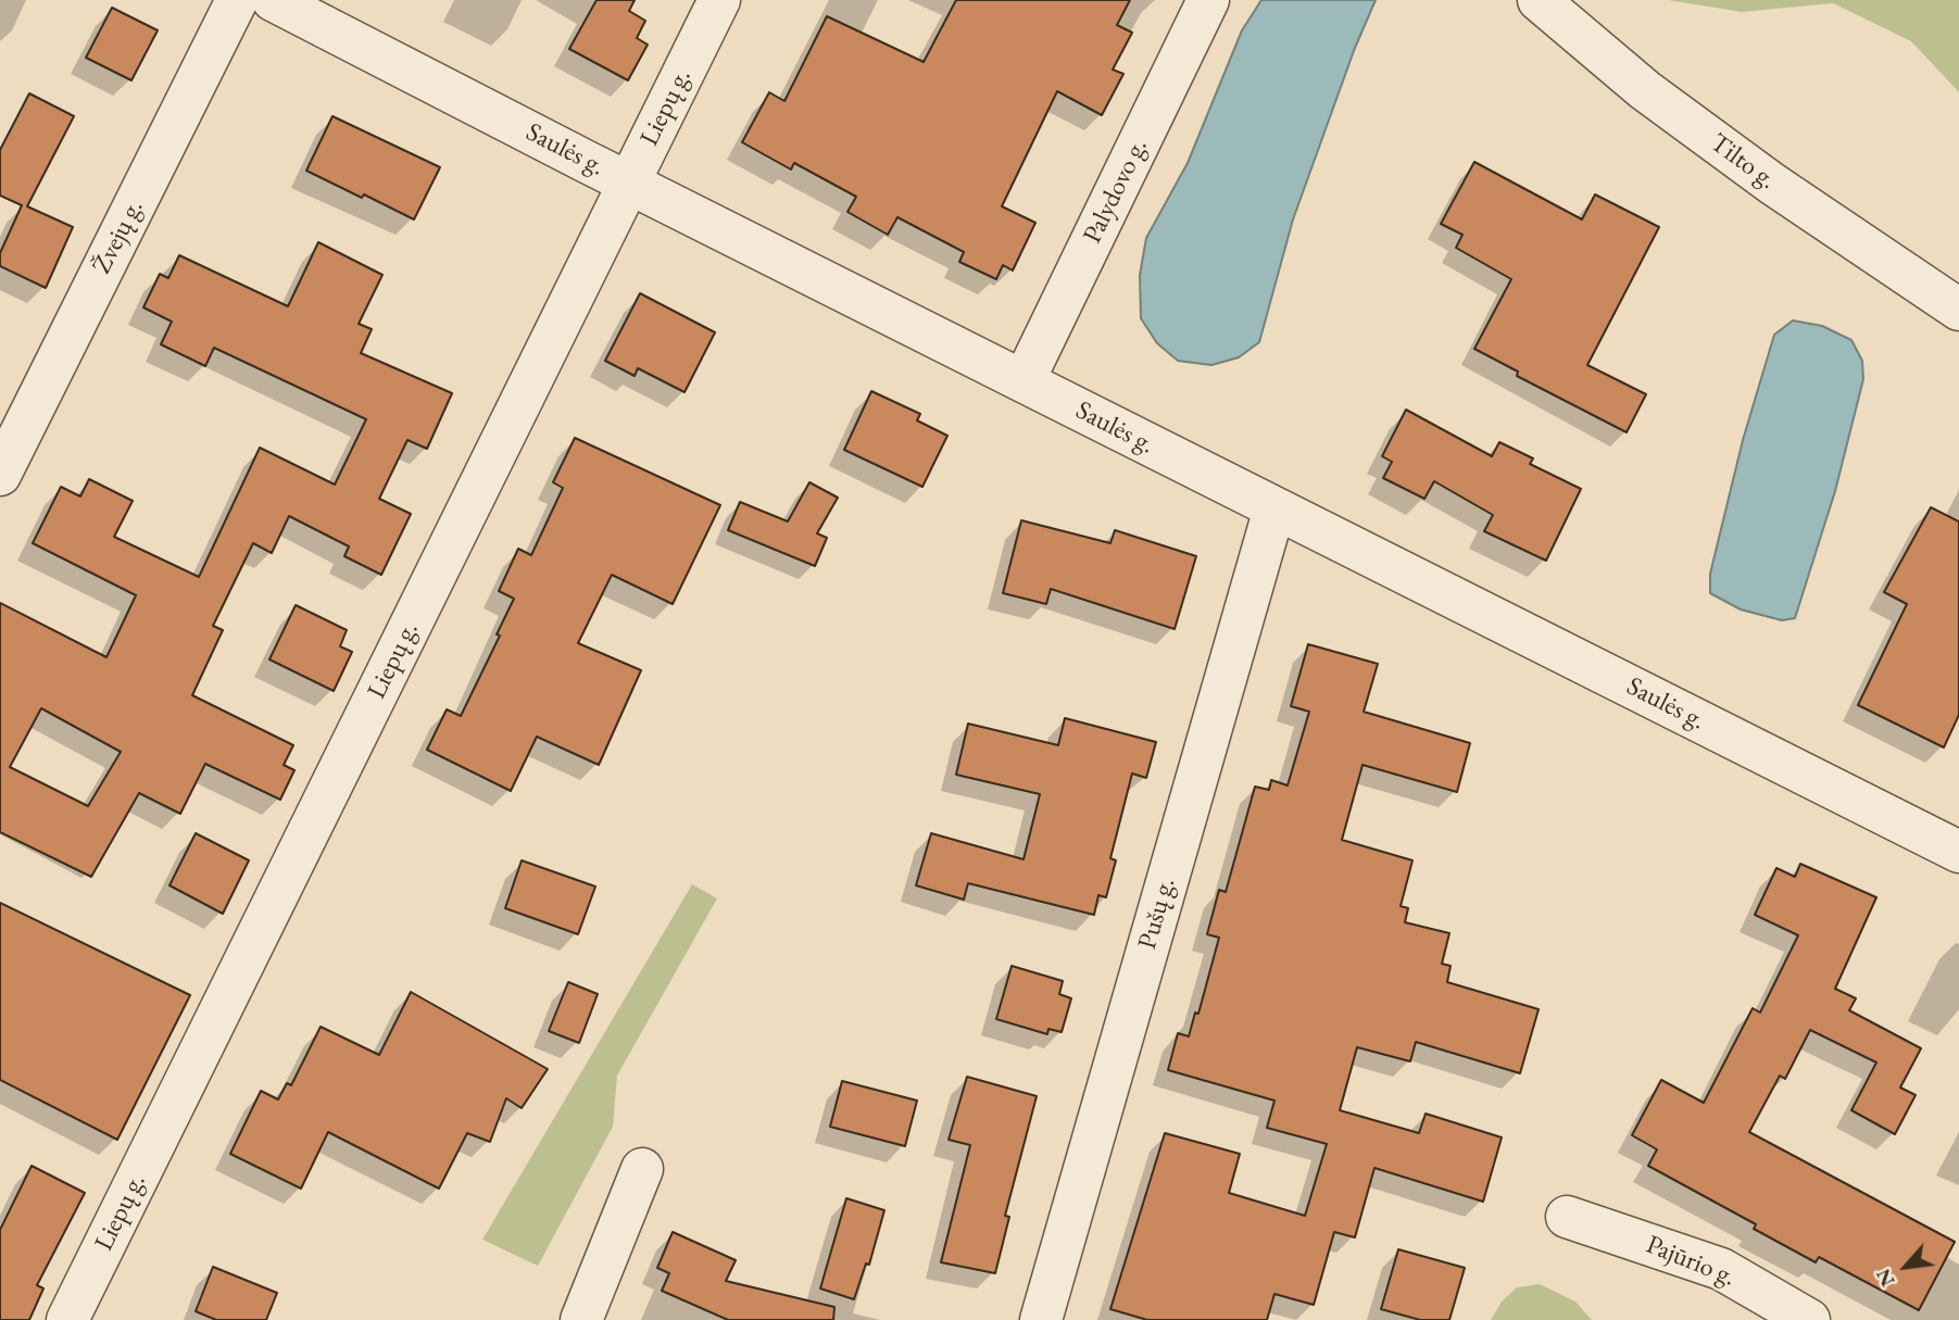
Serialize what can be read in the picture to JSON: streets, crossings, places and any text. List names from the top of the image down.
{
  "streets": {
    "street": [
      "Liepų g.",
      "Saulės g.",
      "Tilto g.",
      "Palydovo g.",
      "Žvejų g.",
      "Pušų g.",
      "Pajūrio g."
    ]
  },
  "crossings": [
    ["Liepų g.", "Saulės g."],
    ["Saulės g.", "Palydovo g."],
    ["Saulės g.", "Pušų g."]
  ],
  "north": "bottom left"
}
